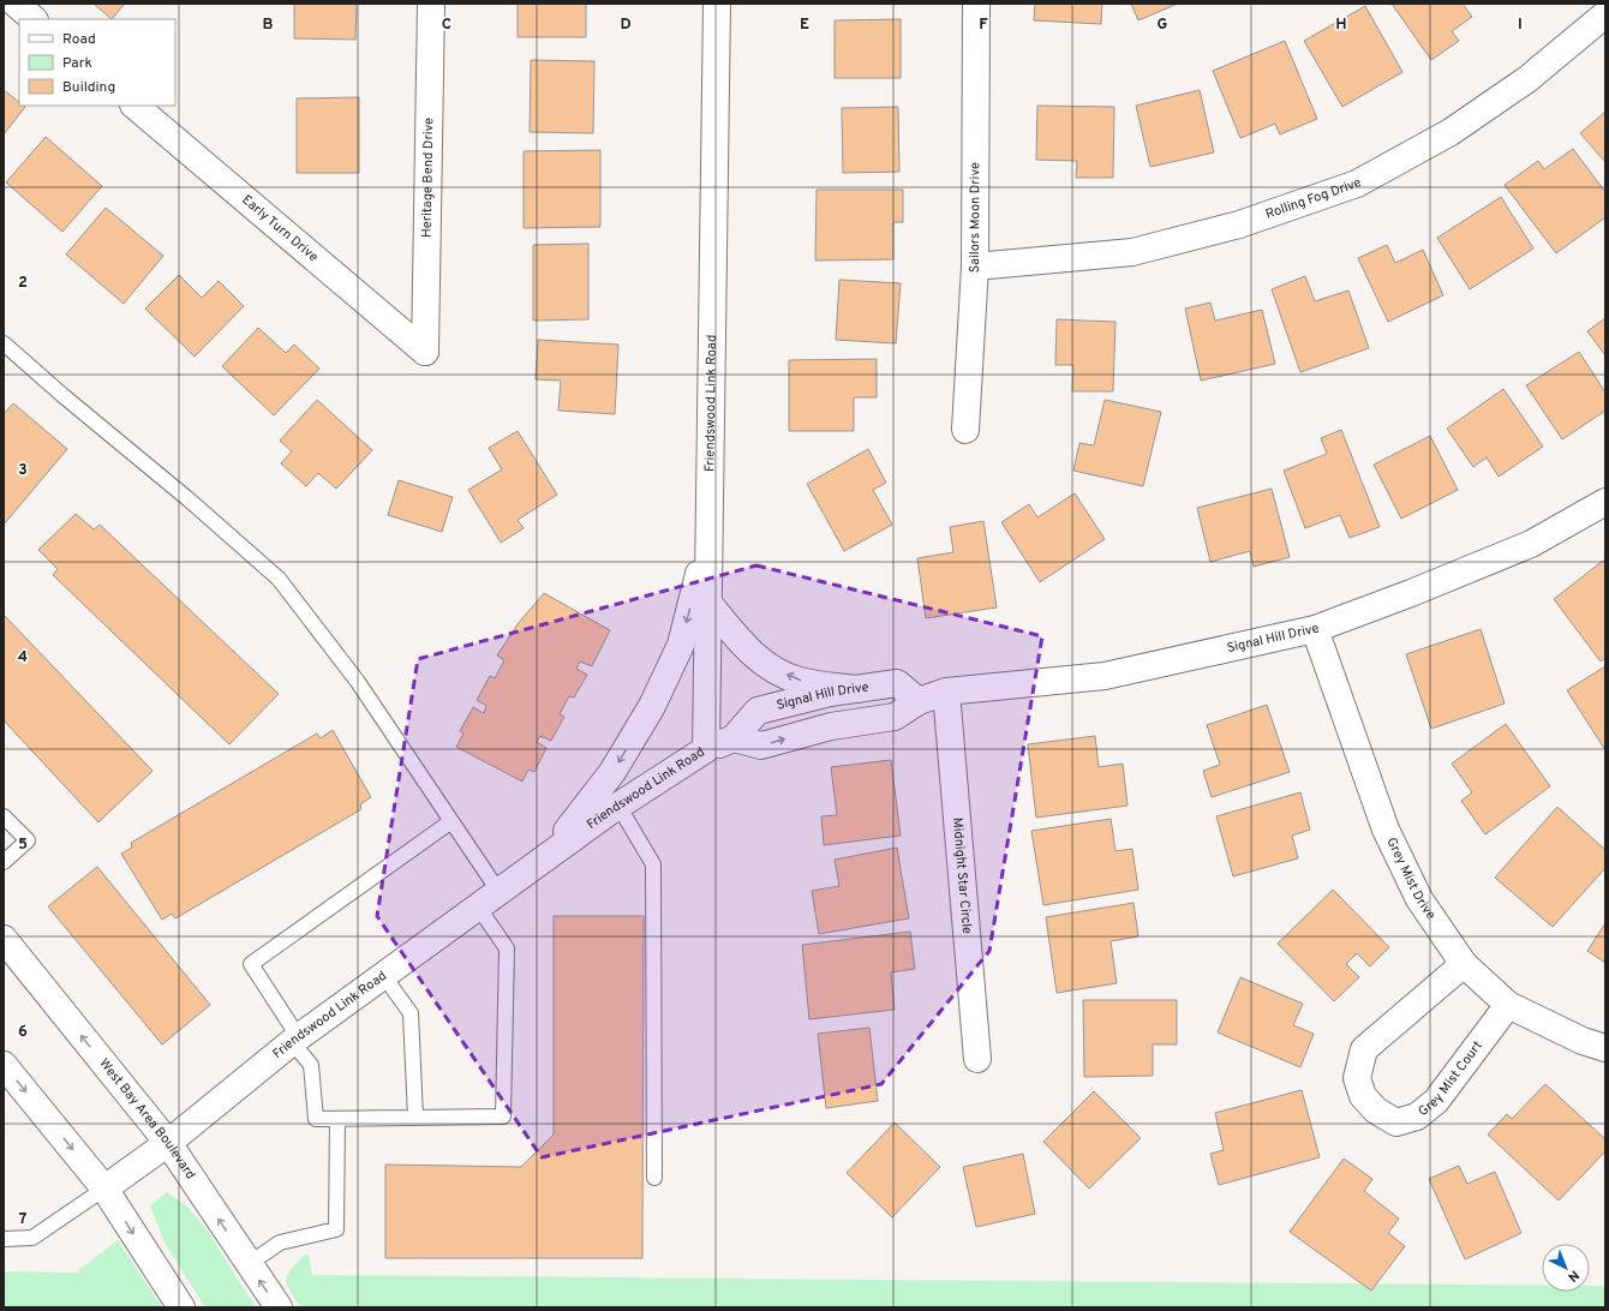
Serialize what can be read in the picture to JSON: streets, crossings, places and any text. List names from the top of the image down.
{
  "streets": {
    "street": [
      "Heritage Bend Drive",
      "Rolling Fog Drive",
      "Sailors Moon Drive",
      "Early Turn Drive",
      "Friendswood Link Road",
      "Signal Hill Drive",
      "Midnight Star Circle",
      "Grey Mist Drive",
      "Grey Mist Court",
      "West Bay Area Boulevard"
    ]
  },
  "crossings": [
    ["Heritage Bend Drive", "Early Turn Drive"],
    ["Rolling Fog Drive", "Sailors Moon Drive"],
    ["Friendswood Link Road", "Signal Hill Drive"],
    ["Friendswood Link Road", "West Bay Area Boulevard"],
    ["Signal Hill Drive", "Midnight Star Circle"],
    ["Signal Hill Drive", "Grey Mist Drive"],
    ["Grey Mist Drive", "Grey Mist Court"]
  ],
  "legend": ["Road", "Park", "Building"],
  "north": "bottom right",
  "grid": {
    "columns": [
      "B",
      "C",
      "D",
      "E",
      "F",
      "G",
      "H",
      "I"
    ],
    "rows": [
      "2",
      "3",
      "4",
      "5",
      "6",
      "7"
    ]
  }
}
